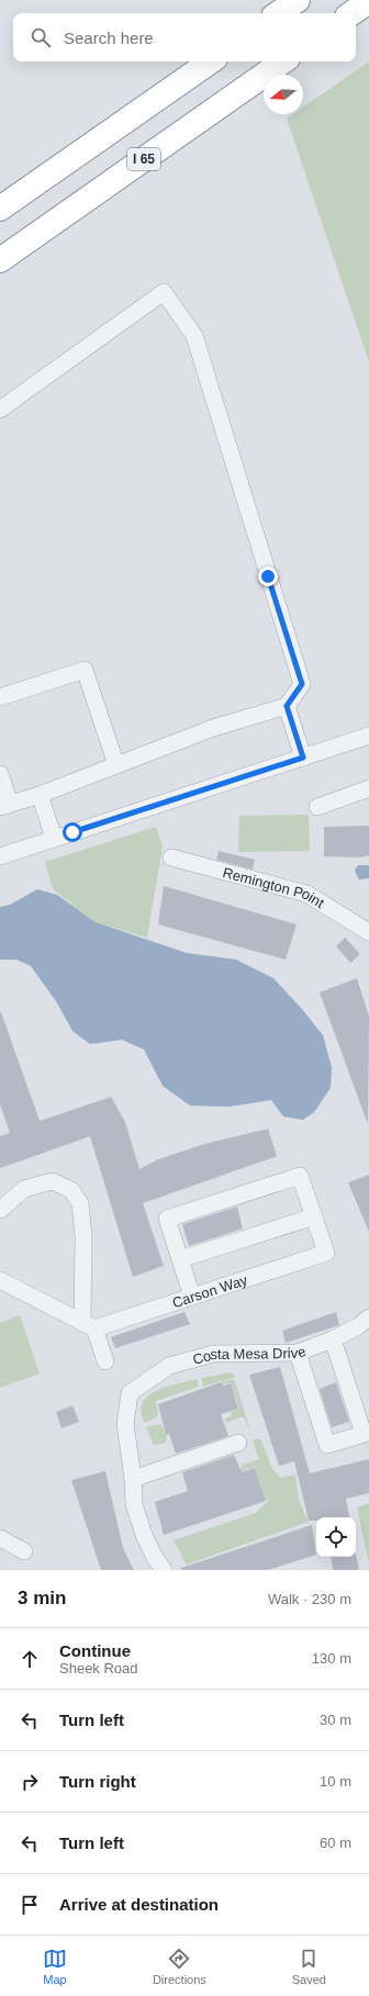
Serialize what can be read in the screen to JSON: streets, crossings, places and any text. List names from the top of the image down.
{
  "streets": {
    "highway": ["I 65"],
    "street": ["Remington Point", "Carson Way", "Costa Mesa Drive"]
  },
  "north": "left",
  "page": {
    "search": "Search here",
    "heading": ["3 min", "Walk · 230 m"],
    "list": [
      ["Continue", "Sheek Road", "130 m"],
      ["Turn left", "30 m"],
      ["Turn right", "10 m"],
      ["Turn left", "60 m"],
      "Arrive at destination"
    ],
    "nav": ["Map", "Directions", "Saved"]
  }
}
